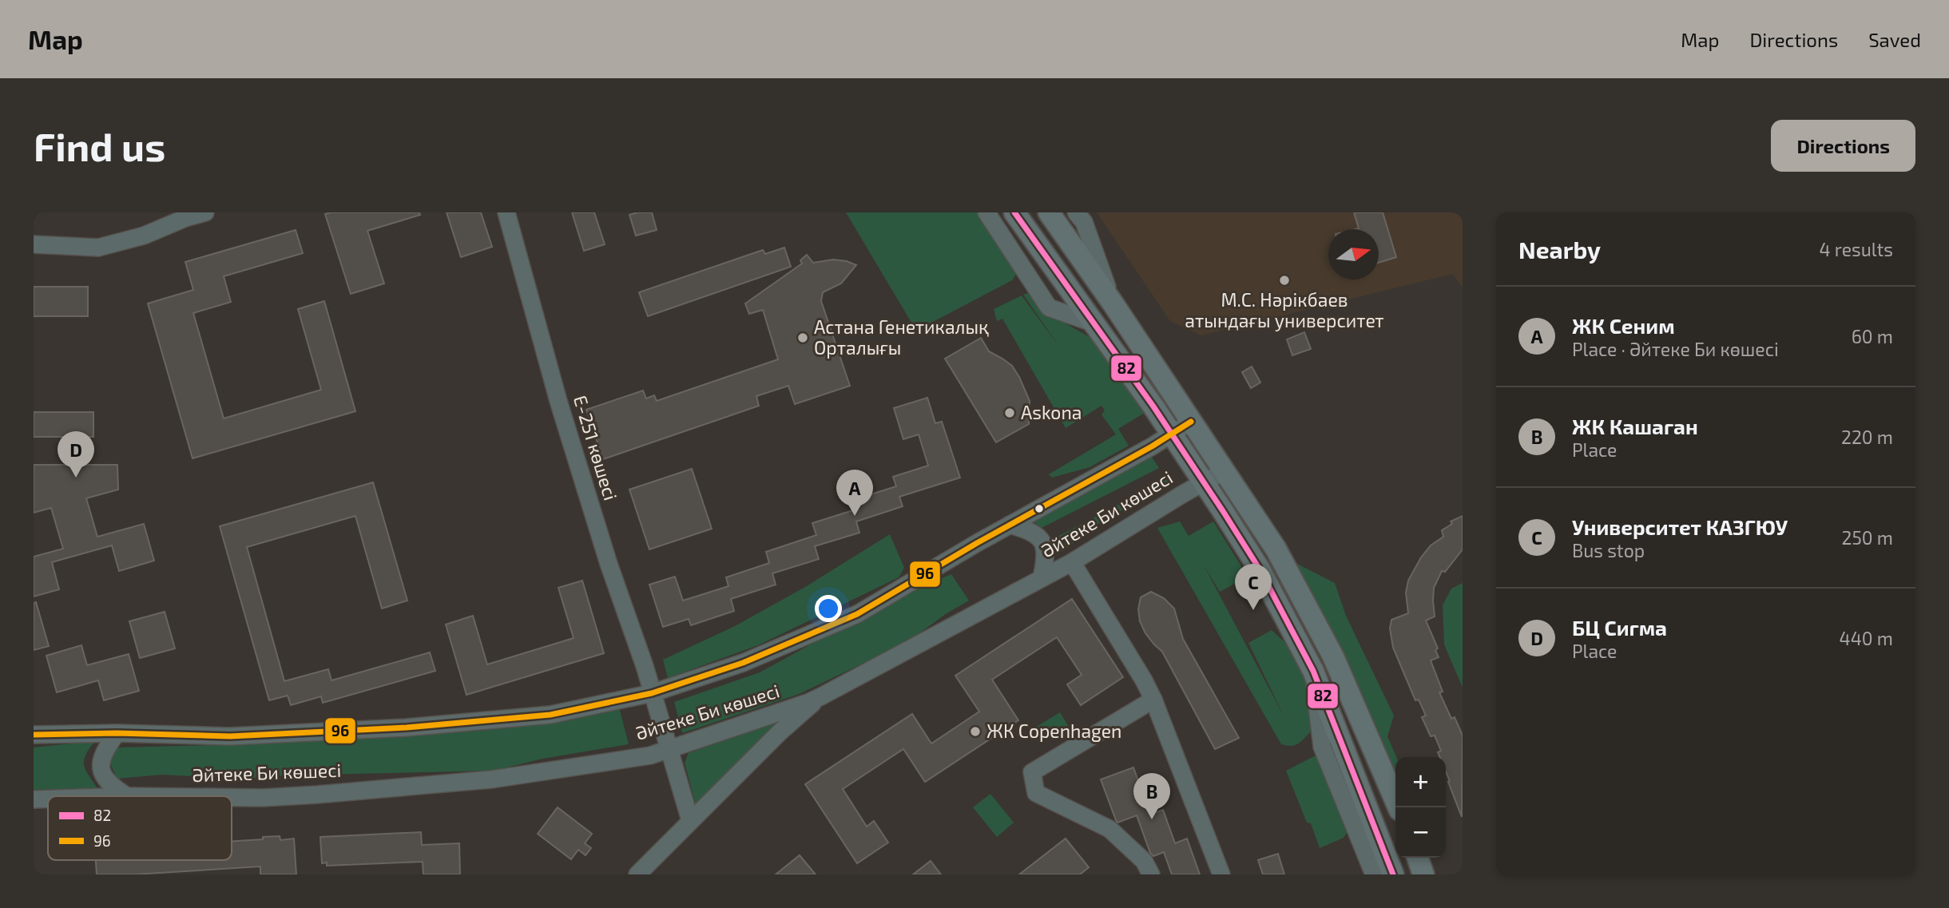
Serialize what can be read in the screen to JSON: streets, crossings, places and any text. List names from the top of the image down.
{
  "streets": {
    "street": ["Е-251 көшесі", "Әйтеке Би көшесі"]
  },
  "crossings": [
    ["Е-251 көшесі", "Әйтеке Би көшесі"]
  ],
  "places": [
    "М.С. Нәрікбаев атындағы университет",
    "Астана Генетикалық Орталығы",
    "Askona",
    "ЖК Copenhagen"
  ],
  "lines": ["transit line 82", "transit line 96"],
  "legend": ["82", "96"],
  "north": "right",
  "page": {
    "header": "Map",
    "nav": ["Map", "Directions", "Saved"],
    "buttons": "Directions",
    "title": "Find us",
    "heading": ["Nearby", "4 results"],
    "list": [
      {
        "mark": "A",
        "name": "ЖК Сеним",
        "note": "Place · Әйтеке Би көшесі",
        "value": "60 m"
      },
      {
        "mark": "B",
        "name": "ЖК Кашаган",
        "note": "Place",
        "value": "220 m"
      },
      {
        "mark": "C",
        "name": "Университет КАЗГЮУ",
        "note": "Bus stop",
        "value": "250 m"
      },
      {
        "mark": "D",
        "name": "БЦ Сигма",
        "note": "Place",
        "value": "440 m"
      }
    ],
    "pins": [
      "D",
      "A",
      "C",
      "B"
    ],
    "map_buttons": ["+", "−"]
  }
}
